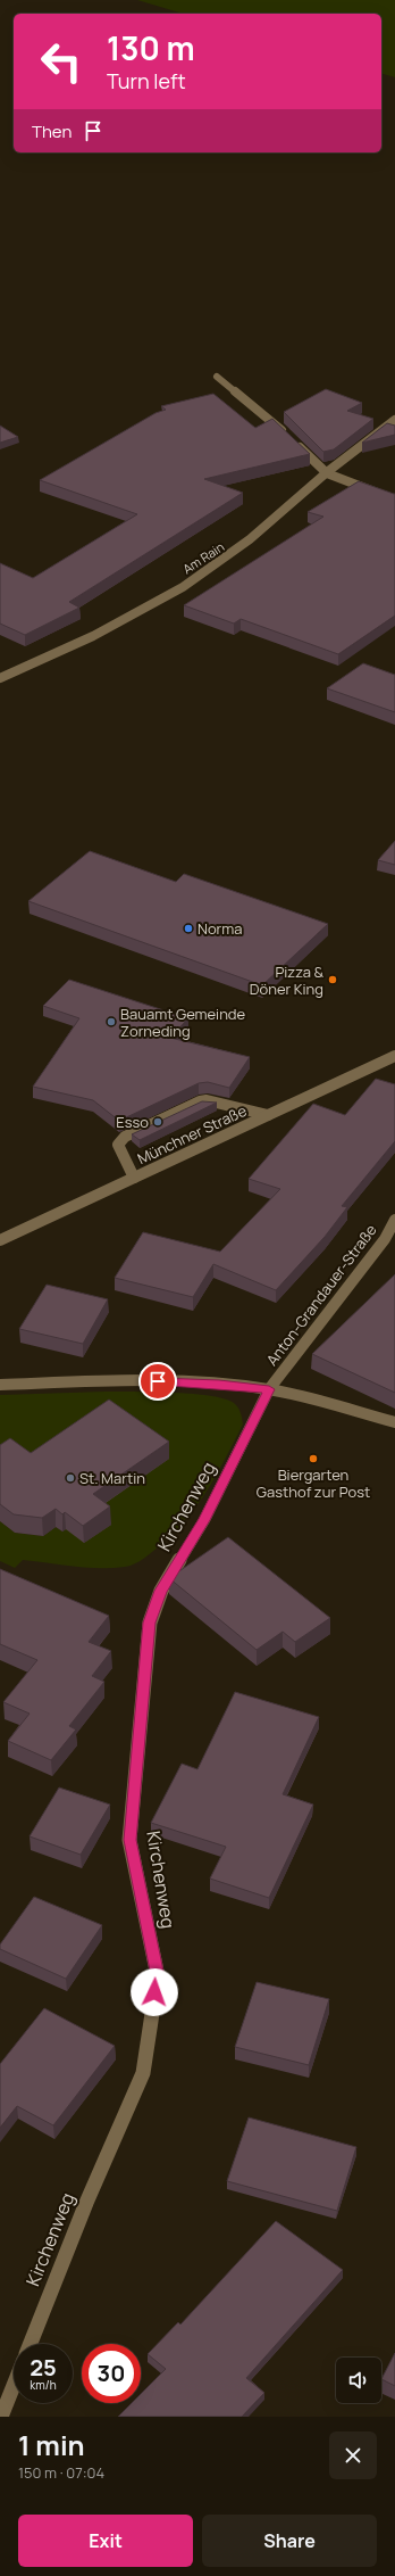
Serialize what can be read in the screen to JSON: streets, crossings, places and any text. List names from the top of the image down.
{
  "streets": {
    "street": [
      "Am Rain",
      "Münchner Straße",
      "Anton-Grandauer-Straße",
      "Kirchenweg"
    ]
  },
  "crossings": [
    ["Anton-Grandauer-Straße", "Kirchenweg"]
  ],
  "places": [
    "Norma",
    "Pizza & Döner King",
    "Bauamt Gemeinde Zorneding",
    "Esso",
    "Biergarten Gasthof zur Post",
    "St. Martin"
  ],
  "page": {
    "turn": ["130 m", "Turn left"],
    "then": "Then",
    "speed": "25 km/h",
    "limit": "30",
    "heading": ["1 min", "150 m · 07:04"],
    "buttons": ["Exit", "Share"]
  }
}
